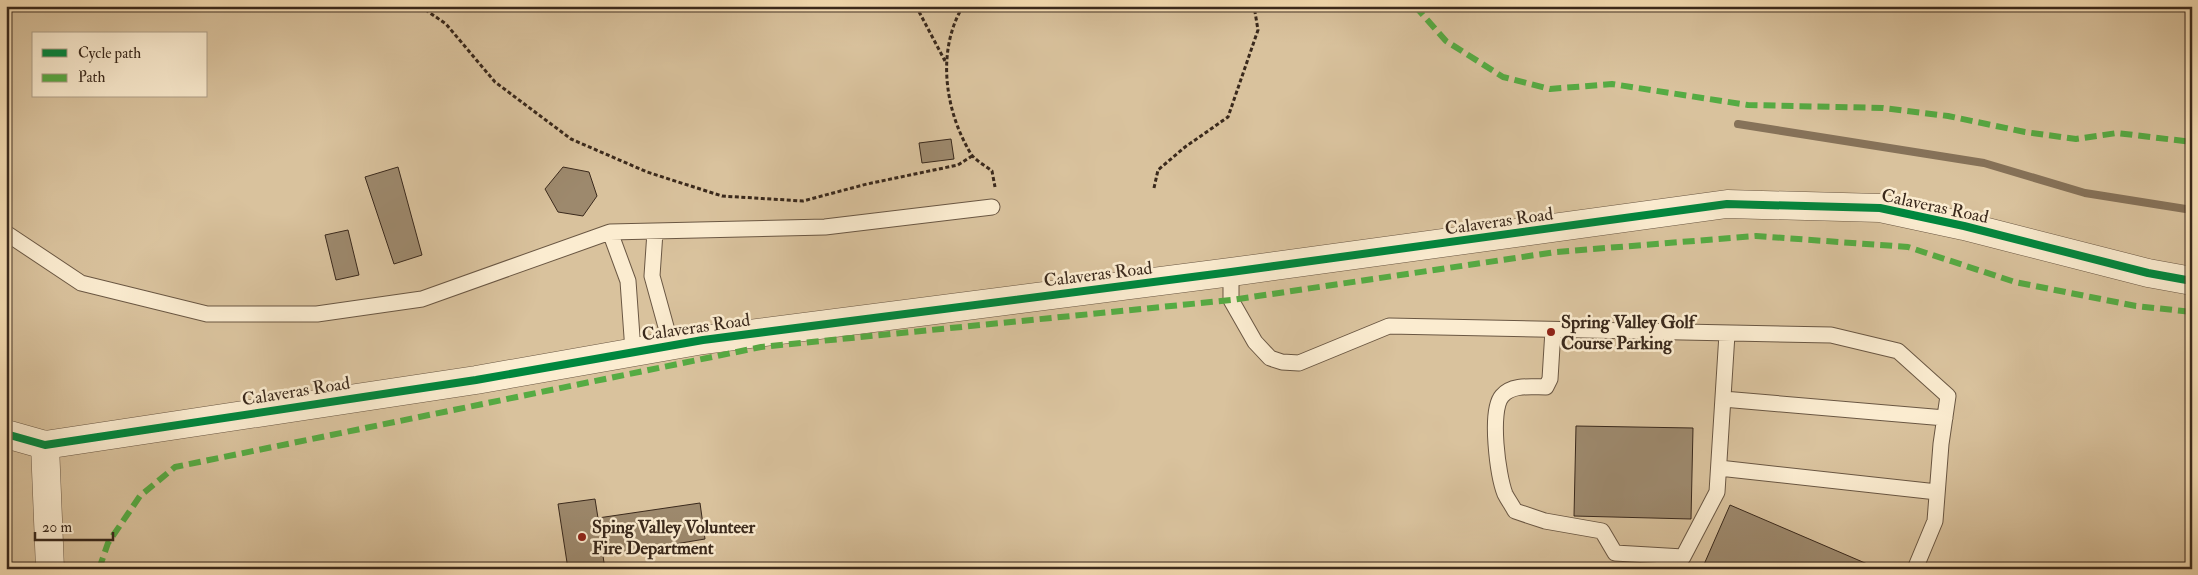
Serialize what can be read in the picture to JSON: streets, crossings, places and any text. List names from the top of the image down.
{
  "streets": {
    "street": ["Calaveras Road"]
  },
  "places": ["Spring Valley Golf Course Parking", "Sping Valley Volunteer Fire Department"],
  "legend": ["Cycle path", "Path"],
  "scale_bar": "20 m"
}
